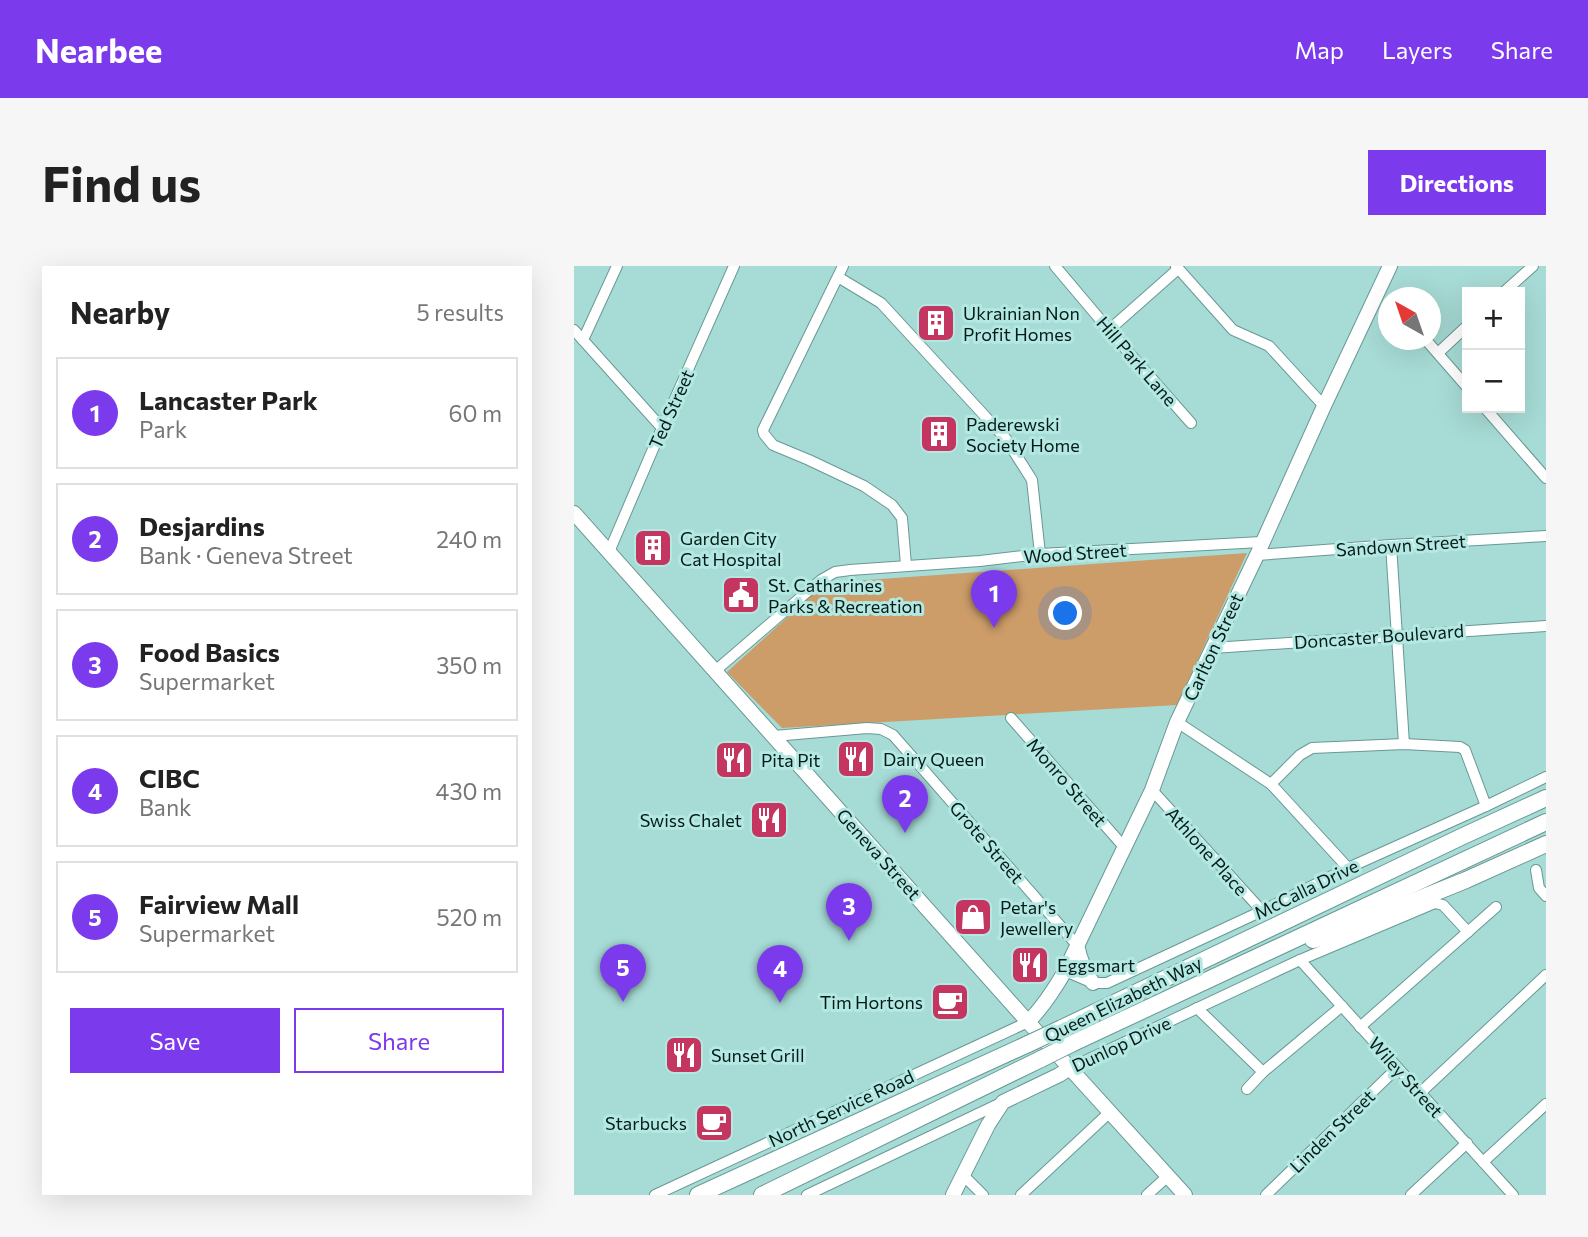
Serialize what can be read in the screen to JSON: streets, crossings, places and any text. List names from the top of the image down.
{
  "streets": {
    "highway": ["Queen Elizabeth Way"],
    "main road": ["Carlton Street", "Geneva Street", "Dunlop Drive"],
    "street": [
      "Hill Park Lane",
      "Ted Street",
      "Sandown Street",
      "Wood Street",
      "Doncaster Boulevard",
      "Monro Street",
      "Grote Street",
      "Athlone Place",
      "McCalla Drive",
      "Wiley Street",
      "North Service Road",
      "Linden Street"
    ]
  },
  "crossings": [
    ["Ted Street", "Geneva Street"],
    ["Sandown Street", "Wood Street"],
    ["Sandown Street", "Carlton Street"],
    ["Wood Street", "Carlton Street"],
    ["Wood Street", "Geneva Street"],
    ["Doncaster Boulevard", "Carlton Street"],
    ["Carlton Street", "Monro Street"],
    ["Carlton Street", "Grote Street"],
    ["Carlton Street", "Athlone Place"],
    ["Carlton Street", "Geneva Street"],
    ["Carlton Street", "North Service Road"],
    ["Grote Street", "Geneva Street"],
    ["Athlone Place", "McCalla Drive"],
    ["Geneva Street", "Dunlop Drive"],
    ["Geneva Street", "North Service Road"],
    ["Dunlop Drive", "Wiley Street"],
    ["Wiley Street", "Linden Street"]
  ],
  "places": {
    "building": ["Ukrainian Non Profit Homes", "Paderewski Society Home", "Garden City Cat Hospital"],
    "public building": ["St. Catharines Parks & Recreation"],
    "restaurant": [
      "Dairy Queen",
      "Pita Pit",
      "Swiss Chalet",
      "Eggsmart",
      "Sunset Grill"
    ],
    "shop": ["Petar's Jewellery"],
    "cafe": ["Tim Hortons", "Starbucks"]
  },
  "north": "top left",
  "page": {
    "header": "Nearbee",
    "nav": ["Map", "Layers", "Share"],
    "buttons": [
      "Directions",
      ["Save", "Share"]
    ],
    "title": "Find us",
    "heading": ["Nearby", "5 results"],
    "map_buttons": ["+", "−"],
    "list": [
      {
        "mark": "1",
        "name": "Lancaster Park",
        "note": "Park",
        "value": "60 m"
      },
      {
        "mark": "2",
        "name": "Desjardins",
        "note": "Bank · Geneva Street",
        "value": "240 m"
      },
      {
        "mark": "3",
        "name": "Food Basics",
        "note": "Supermarket",
        "value": "350 m"
      },
      {
        "mark": "4",
        "name": "CIBC",
        "note": "Bank",
        "value": "430 m"
      },
      {
        "mark": "5",
        "name": "Fairview Mall",
        "note": "Supermarket",
        "value": "520 m"
      }
    ],
    "pins": [
      "1",
      "2",
      "3",
      "5",
      "4"
    ]
  }
}
